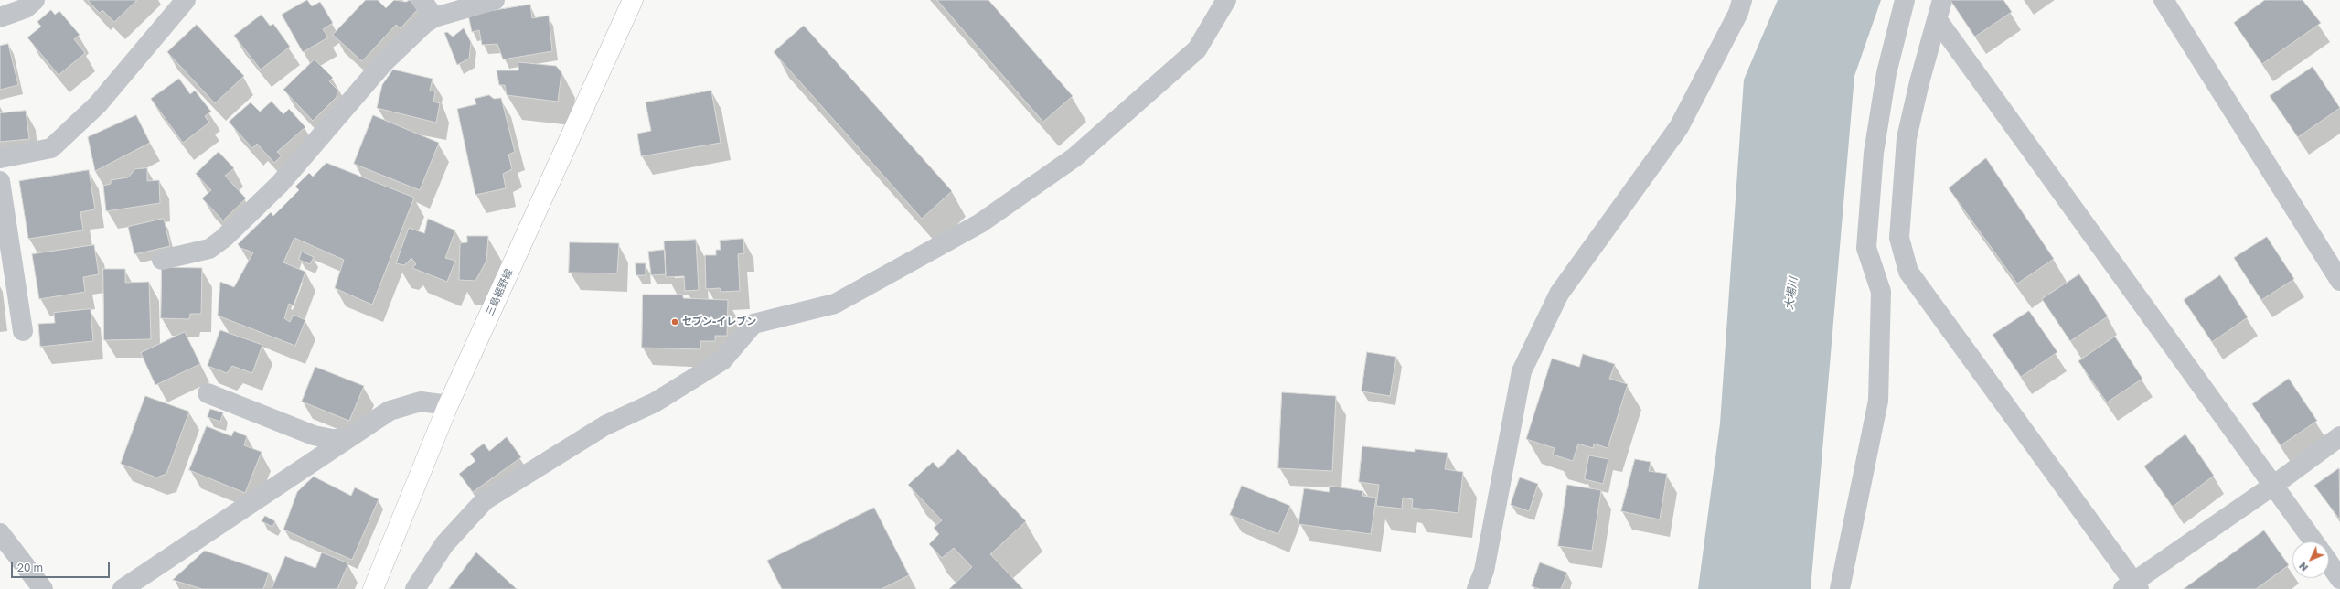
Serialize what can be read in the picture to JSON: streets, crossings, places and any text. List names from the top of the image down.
{
  "streets": {
    "main road": ["三島裾野線"]
  },
  "water": ["大場川"],
  "places": ["セブン-イレブン"],
  "scale_bar": "20 m",
  "north": "bottom left"
}
